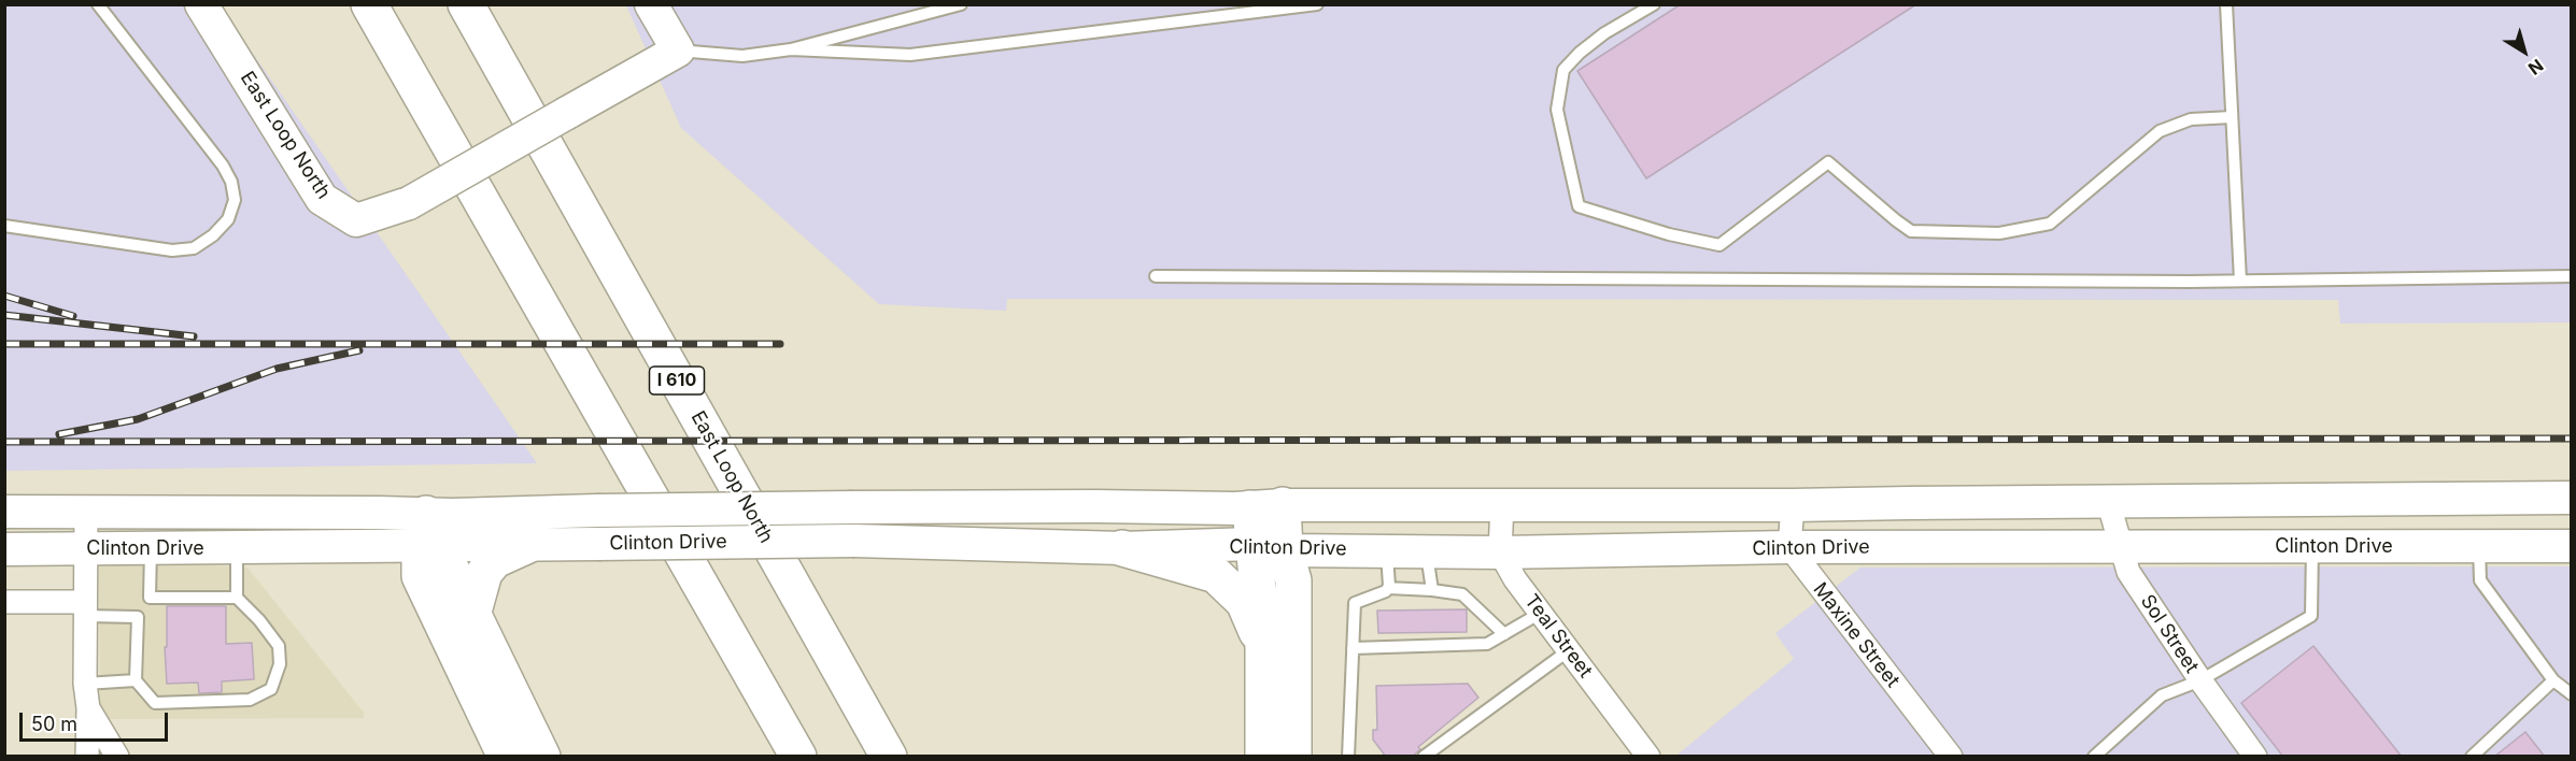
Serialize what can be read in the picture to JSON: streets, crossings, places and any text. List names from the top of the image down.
{
  "streets": {
    "highway": ["East Loop North", "I 610"],
    "main road": ["Clinton Drive"],
    "street": ["Sol Street", "Maxine Street", "Teal Street"]
  },
  "crossings": [
    ["Clinton Drive", "Sol Street"],
    ["Clinton Drive", "Maxine Street"],
    ["Clinton Drive", "Teal Street"]
  ],
  "scale_bar": "50 m",
  "north": "bottom right"
}
